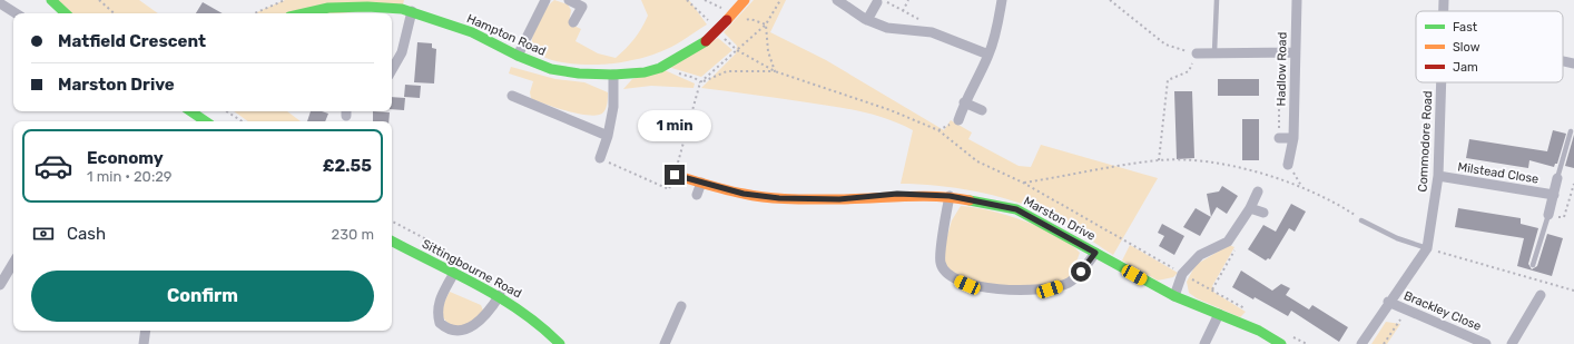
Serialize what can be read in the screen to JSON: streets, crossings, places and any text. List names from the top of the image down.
{
  "streets": {
    "main road": ["Hampton Road", "Marston Drive", "Sittingbourne Road"],
    "street": [
      "Hadlow Road",
      "Commodore Road",
      "Milstead Close",
      "Brackley Close"
    ]
  },
  "crossings": [
    ["Commodore Road", "Milstead Close"],
    ["Commodore Road", "Brackley Close"]
  ],
  "legend": ["Fast", "Slow", "Jam"],
  "page": {
    "banner": ["Matfield Crescent", "Marston Drive"],
    "bubble": "1 min",
    "list": [
      {
        "name": "Economy",
        "note": "1 min · 20:29",
        "value": "£2.55"
      }
    ],
    "pay": ["Cash", "230 m"],
    "buttons": "Confirm"
  }
}
